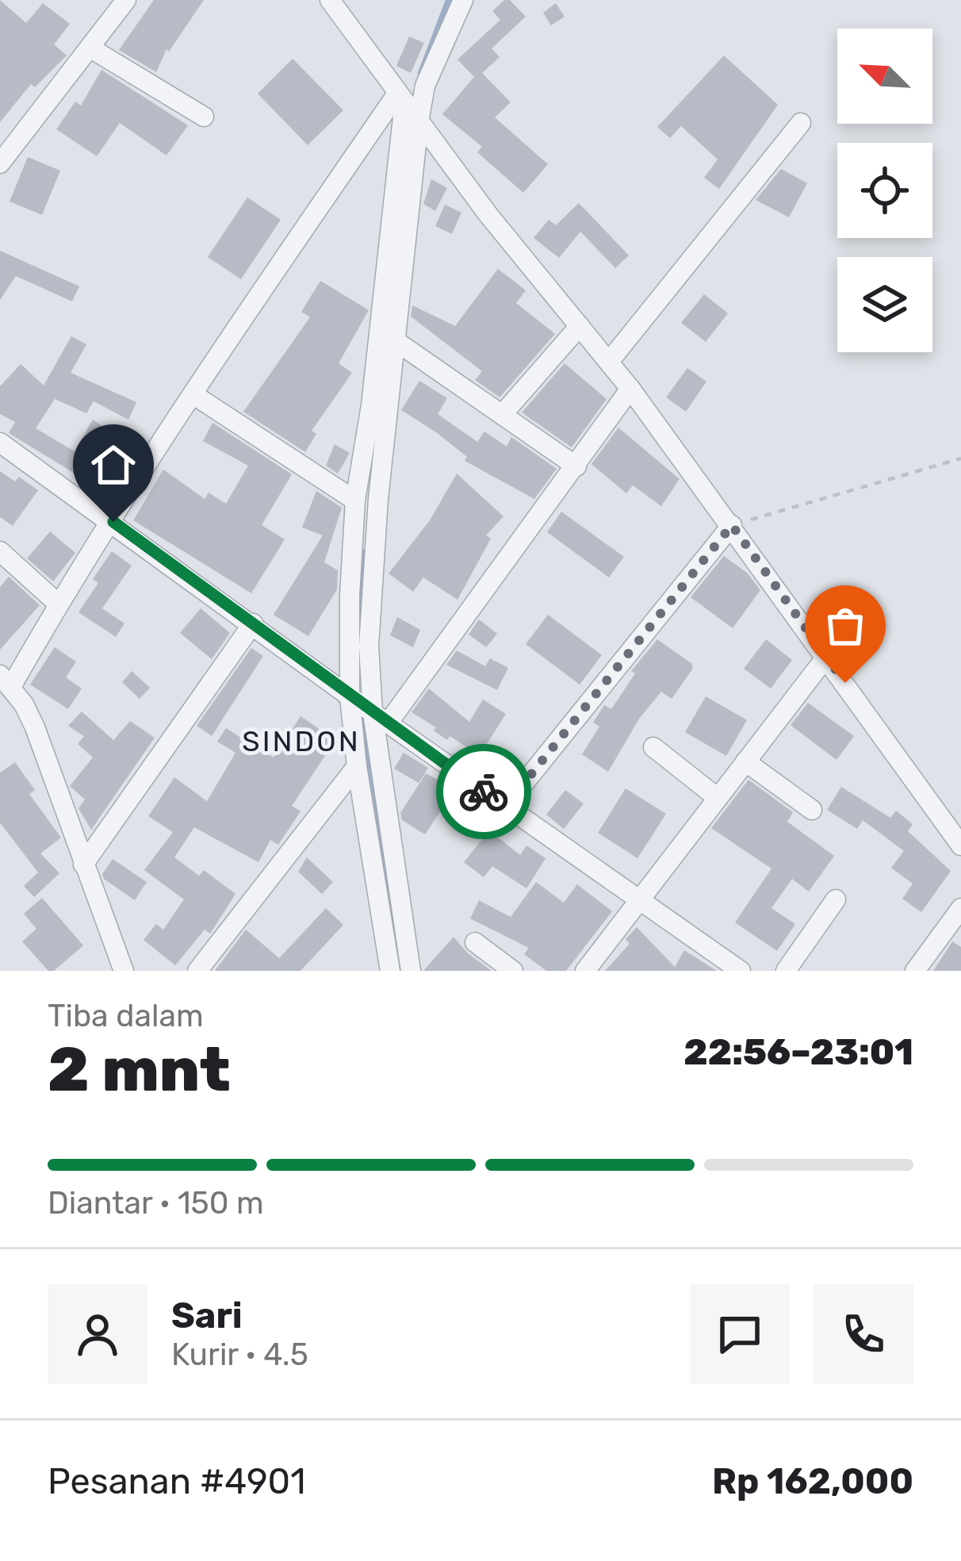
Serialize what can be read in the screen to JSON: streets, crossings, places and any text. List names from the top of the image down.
{
  "districts": ["SINDON"],
  "north": "top left",
  "page": {
    "heading": ["2 mnt", "Tiba dalam", "22:56–23:01"],
    "panel": [
      "Sari",
      "Kurir · 4.5",
      "Pesanan #4901",
      "Rp 162,000"
    ],
    "bar": "Diantar · 150 m"
  }
}
